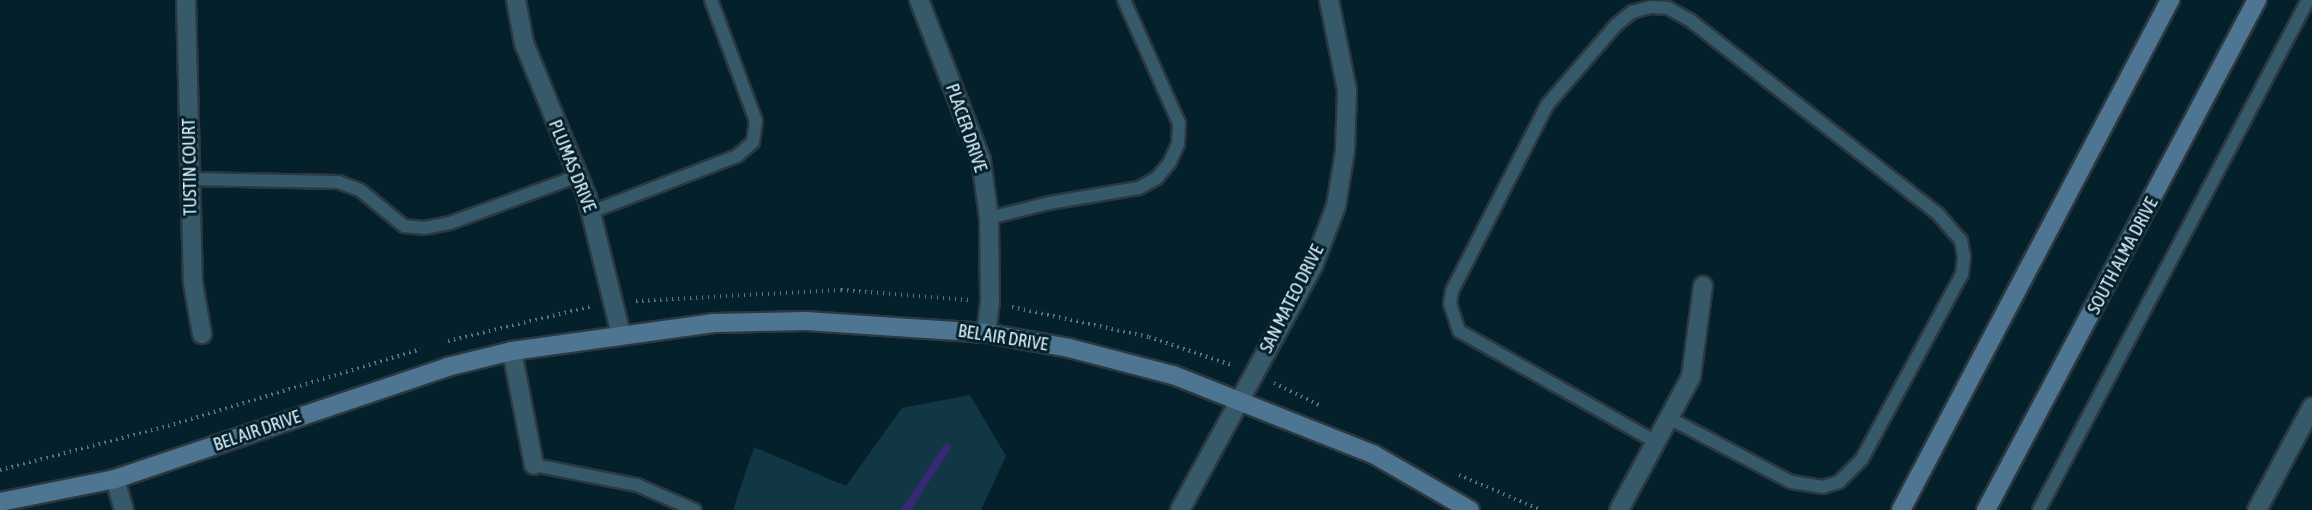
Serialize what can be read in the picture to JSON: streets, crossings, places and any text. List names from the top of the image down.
{
  "streets": {
    "street": [
      "PLACER DRIVE",
      "PLUMAS DRIVE",
      "TUSTIN COURT",
      "SOUTH ALMA DRIVE",
      "SAN MATEO DRIVE",
      "BEL AIR DRIVE"
    ]
  },
  "crossings": [
    ["PLACER DRIVE", "BEL AIR DRIVE"],
    ["PLUMAS DRIVE", "BEL AIR DRIVE"],
    ["SAN MATEO DRIVE", "BEL AIR DRIVE"]
  ]
}
